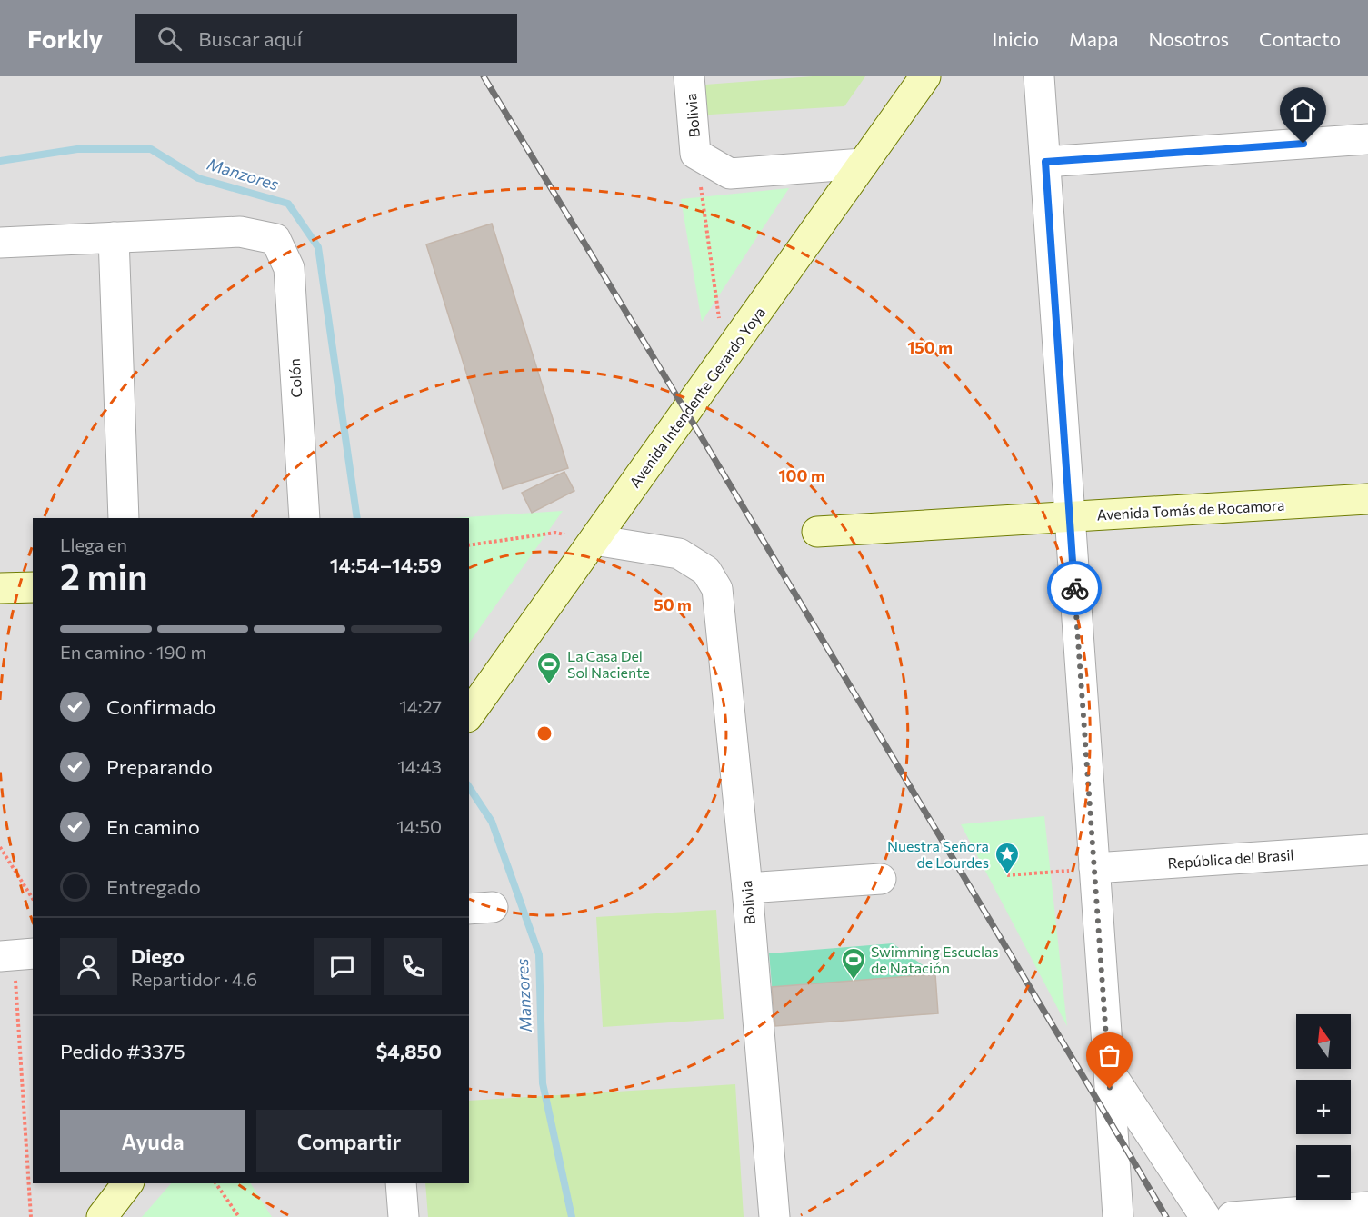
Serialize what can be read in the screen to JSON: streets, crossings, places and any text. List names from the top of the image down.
{
  "streets": {
    "main road": ["Avenida Intendente Gerardo Yoya", "Avenida Tomás de Rocamora"],
    "street": ["Bolivia", "Colón", "República del Brasil"]
  },
  "crossings": [
    ["Bolivia", "Avenida Intendente Gerardo Yoya"]
  ],
  "water": ["Manzores"],
  "places": {
    "sports": ["La Casa Del Sol Naciente", "Swimming Escuelas de Natación"],
    "place": ["Nuestra Señora de Lourdes"]
  },
  "north": "top",
  "page": {
    "header": "Forkly",
    "search": "Buscar aquí",
    "nav": [
      "Inicio",
      "Mapa",
      "Nosotros",
      "Contacto"
    ],
    "heading": ["2 min", "Llega en", "14:54–14:59"],
    "panel": [
      "Diego",
      "Repartidor · 4.6",
      "Pedido #3375",
      "$4,850"
    ],
    "bar": "En camino · 190 m",
    "list": [
      ["Confirmado", "14:27"],
      ["Preparando", "14:43"],
      ["En camino", "14:50"],
      "Entregado"
    ],
    "map_buttons": ["+", "−"],
    "buttons": ["Ayuda", "Compartir"]
  },
  "rings": ["150 m", "100 m", "50 m"]
}
